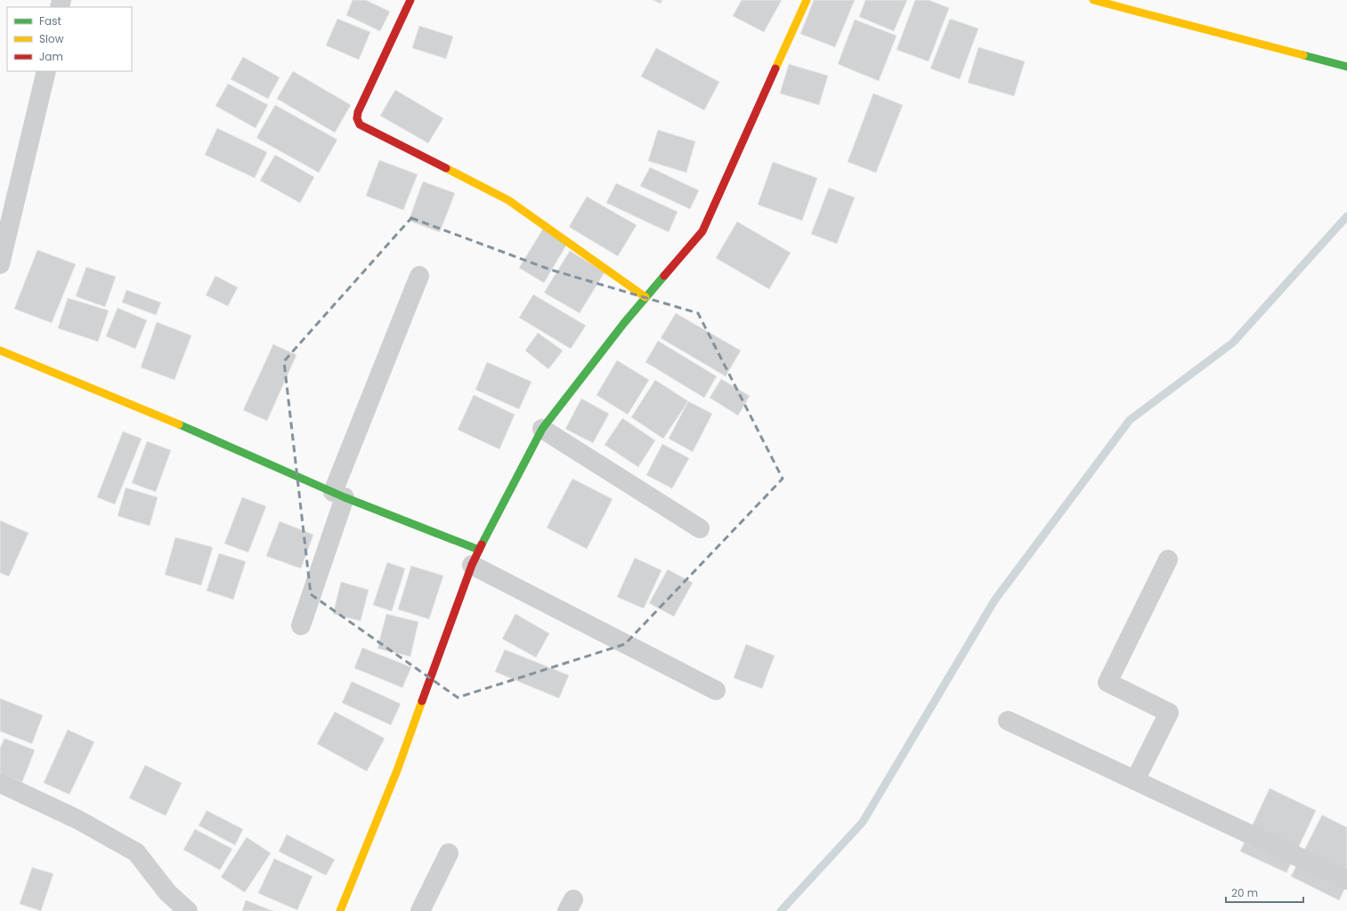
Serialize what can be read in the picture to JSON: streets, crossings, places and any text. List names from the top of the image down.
{
  "legend": ["Fast", "Slow", "Jam"],
  "scale_bar": "20 m"
}
